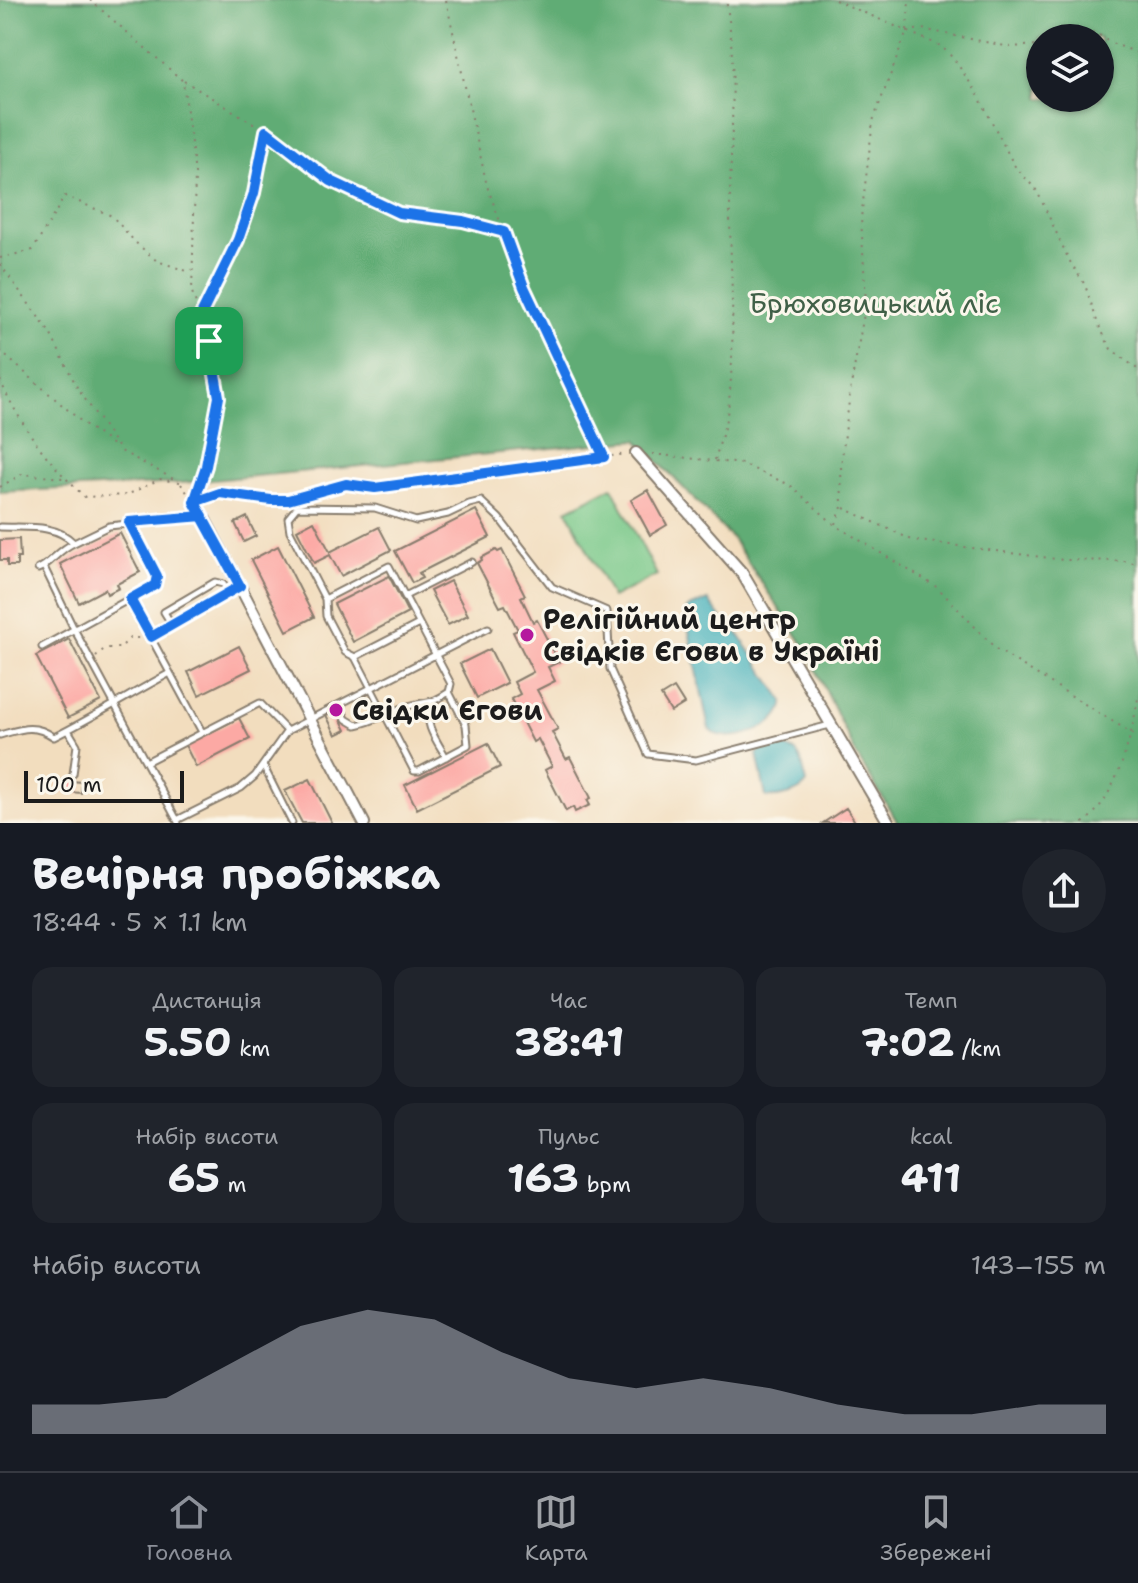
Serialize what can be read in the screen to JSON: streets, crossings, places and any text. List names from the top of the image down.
{
  "parks": ["Брюховицький ліс"],
  "places": ["Релігійний центр Свідків Єгови в Україні", "Свідки Єгови"],
  "scale_bar": "100 m",
  "page": {
    "scale": "100 m",
    "heading": ["Вечірня пробіжка", "18:44 · 5 × 1.1 km"],
    "stats": [
      ["Дистанція", "5.50 km"],
      ["Час", "38:41"],
      ["Темп", "7:02 /km"],
      ["Набір висоти", "65 m"],
      ["Пульс", "163 bpm"],
      ["kcal", "411"]
    ],
    "chart": ["Набір висоти", "143–155 m"],
    "tabs": ["Головна", "Карта", "Збережені"]
  }
}
